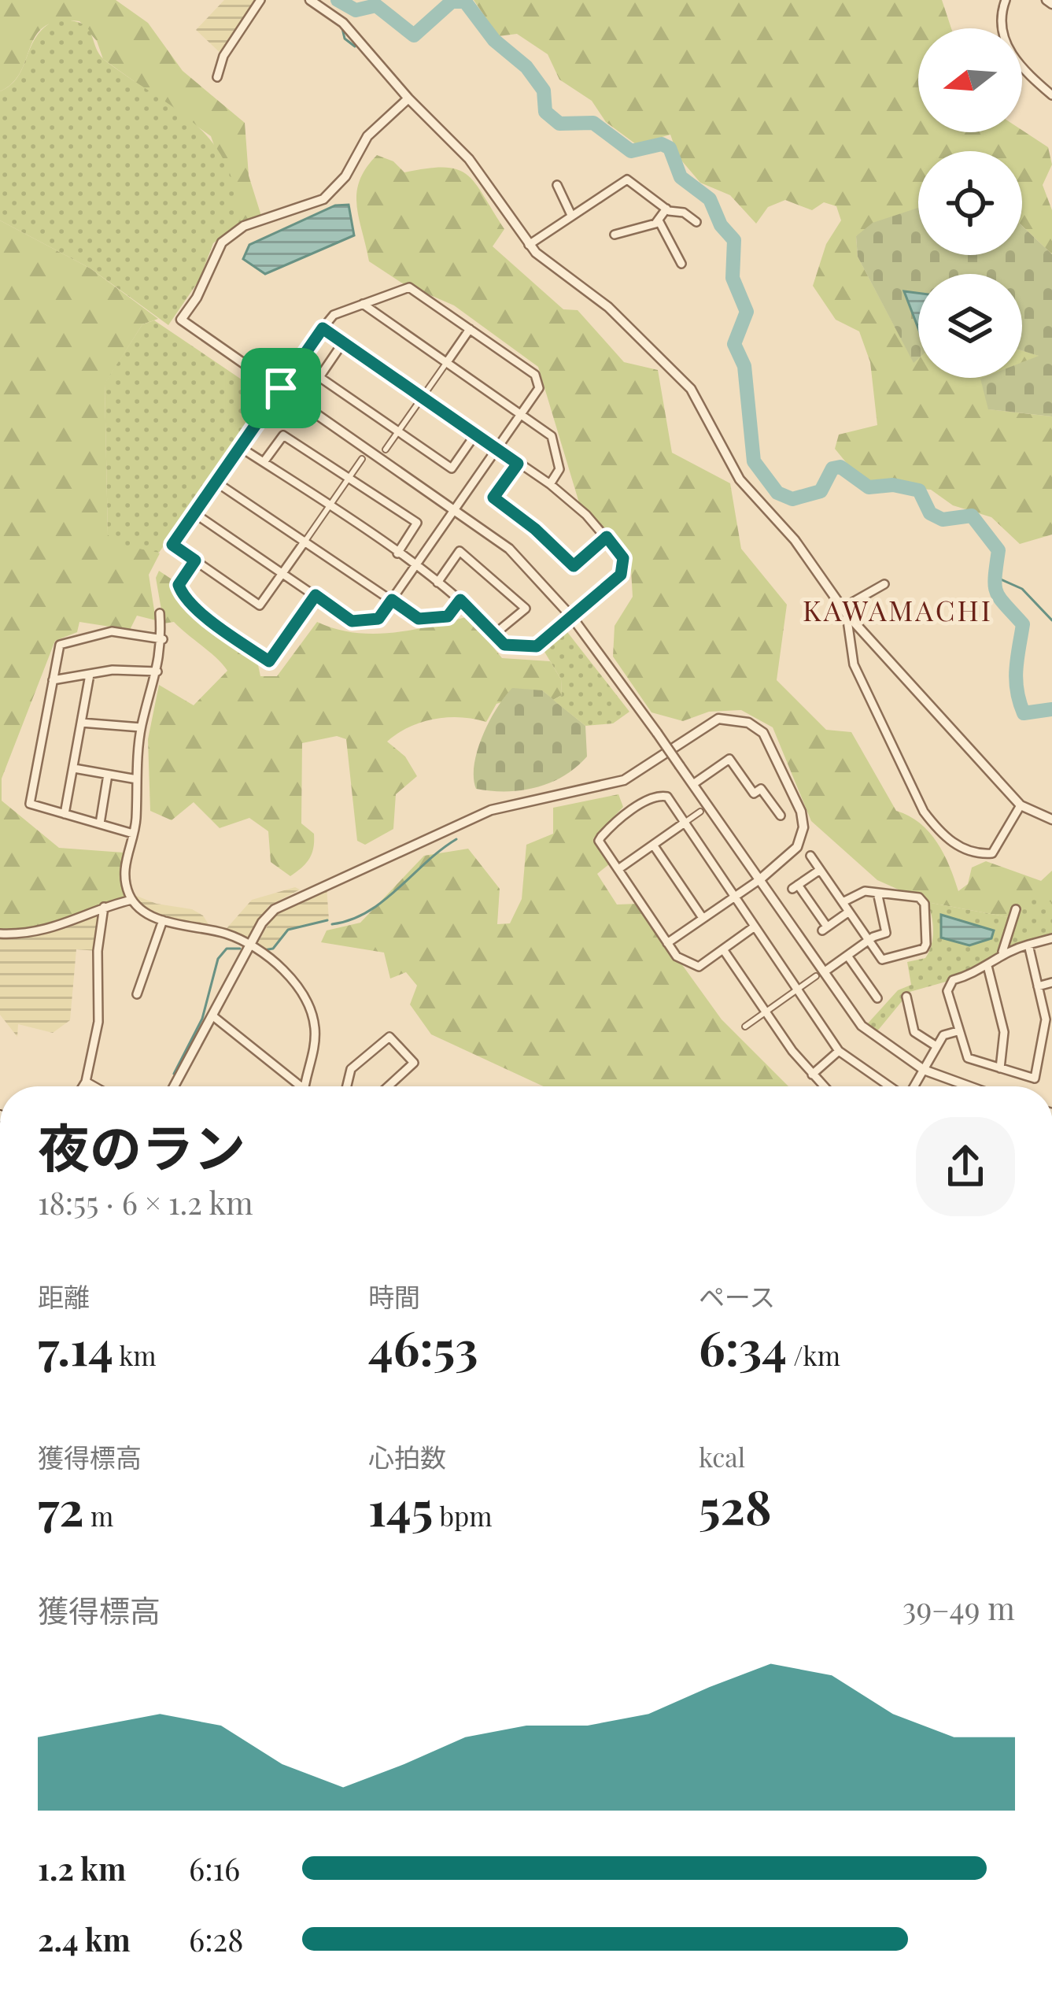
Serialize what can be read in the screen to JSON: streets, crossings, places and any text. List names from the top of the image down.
{
  "districts": ["KAWAMACHI"],
  "north": "left",
  "page": {
    "heading": ["夜のラン", "18:55 · 6 × 1.2 km"],
    "stats": [
      ["距離", "7.14 km"],
      ["時間", "46:53"],
      ["ペース", "6:34 /km"],
      ["獲得標高", "72 m"],
      ["心拍数", "145 bpm"],
      ["kcal", "528"]
    ],
    "chart": ["獲得標高", "39–49 m"],
    "list": [
      {
        "name": "1.2 km",
        "note": "6:16"
      },
      {
        "name": "2.4 km",
        "note": "6:28"
      }
    ]
  }
}
